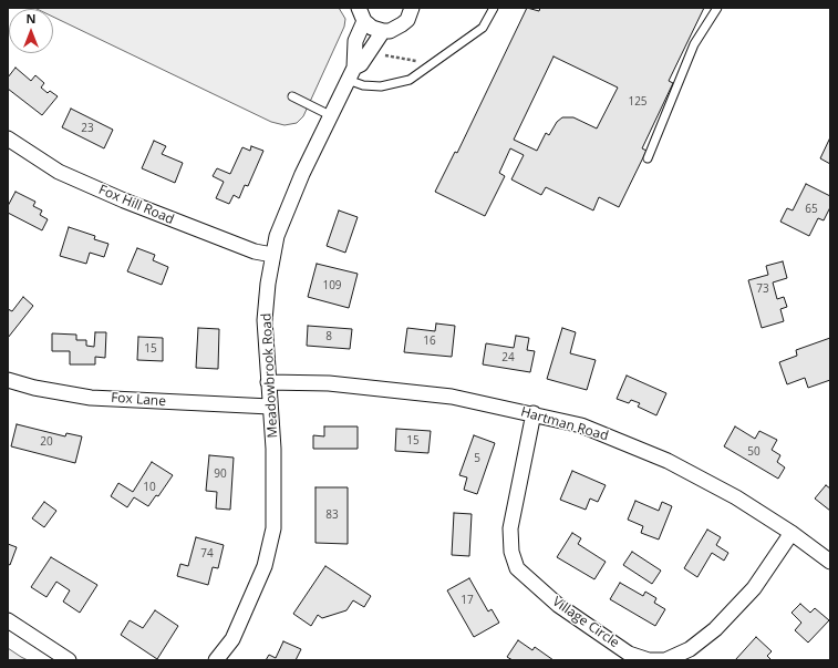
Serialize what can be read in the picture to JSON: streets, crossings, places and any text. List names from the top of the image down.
{
  "streets": {
    "street": [
      "Fox Hill Road",
      "Meadowbrook Road",
      "Fox Lane",
      "Hartman Road",
      "Village Circle"
    ]
  },
  "crossings": [
    ["Fox Hill Road", "Meadowbrook Road"],
    ["Meadowbrook Road", "Fox Lane"],
    ["Meadowbrook Road", "Hartman Road"],
    ["Hartman Road", "Village Circle"]
  ],
  "house_numbers": [
    "125",
    "23",
    "65",
    "109",
    "73",
    "8",
    "16",
    "15",
    "24",
    "15",
    "20",
    "50",
    "5",
    "90",
    "10",
    "83",
    "74",
    "17"
  ],
  "north": "top"
}
